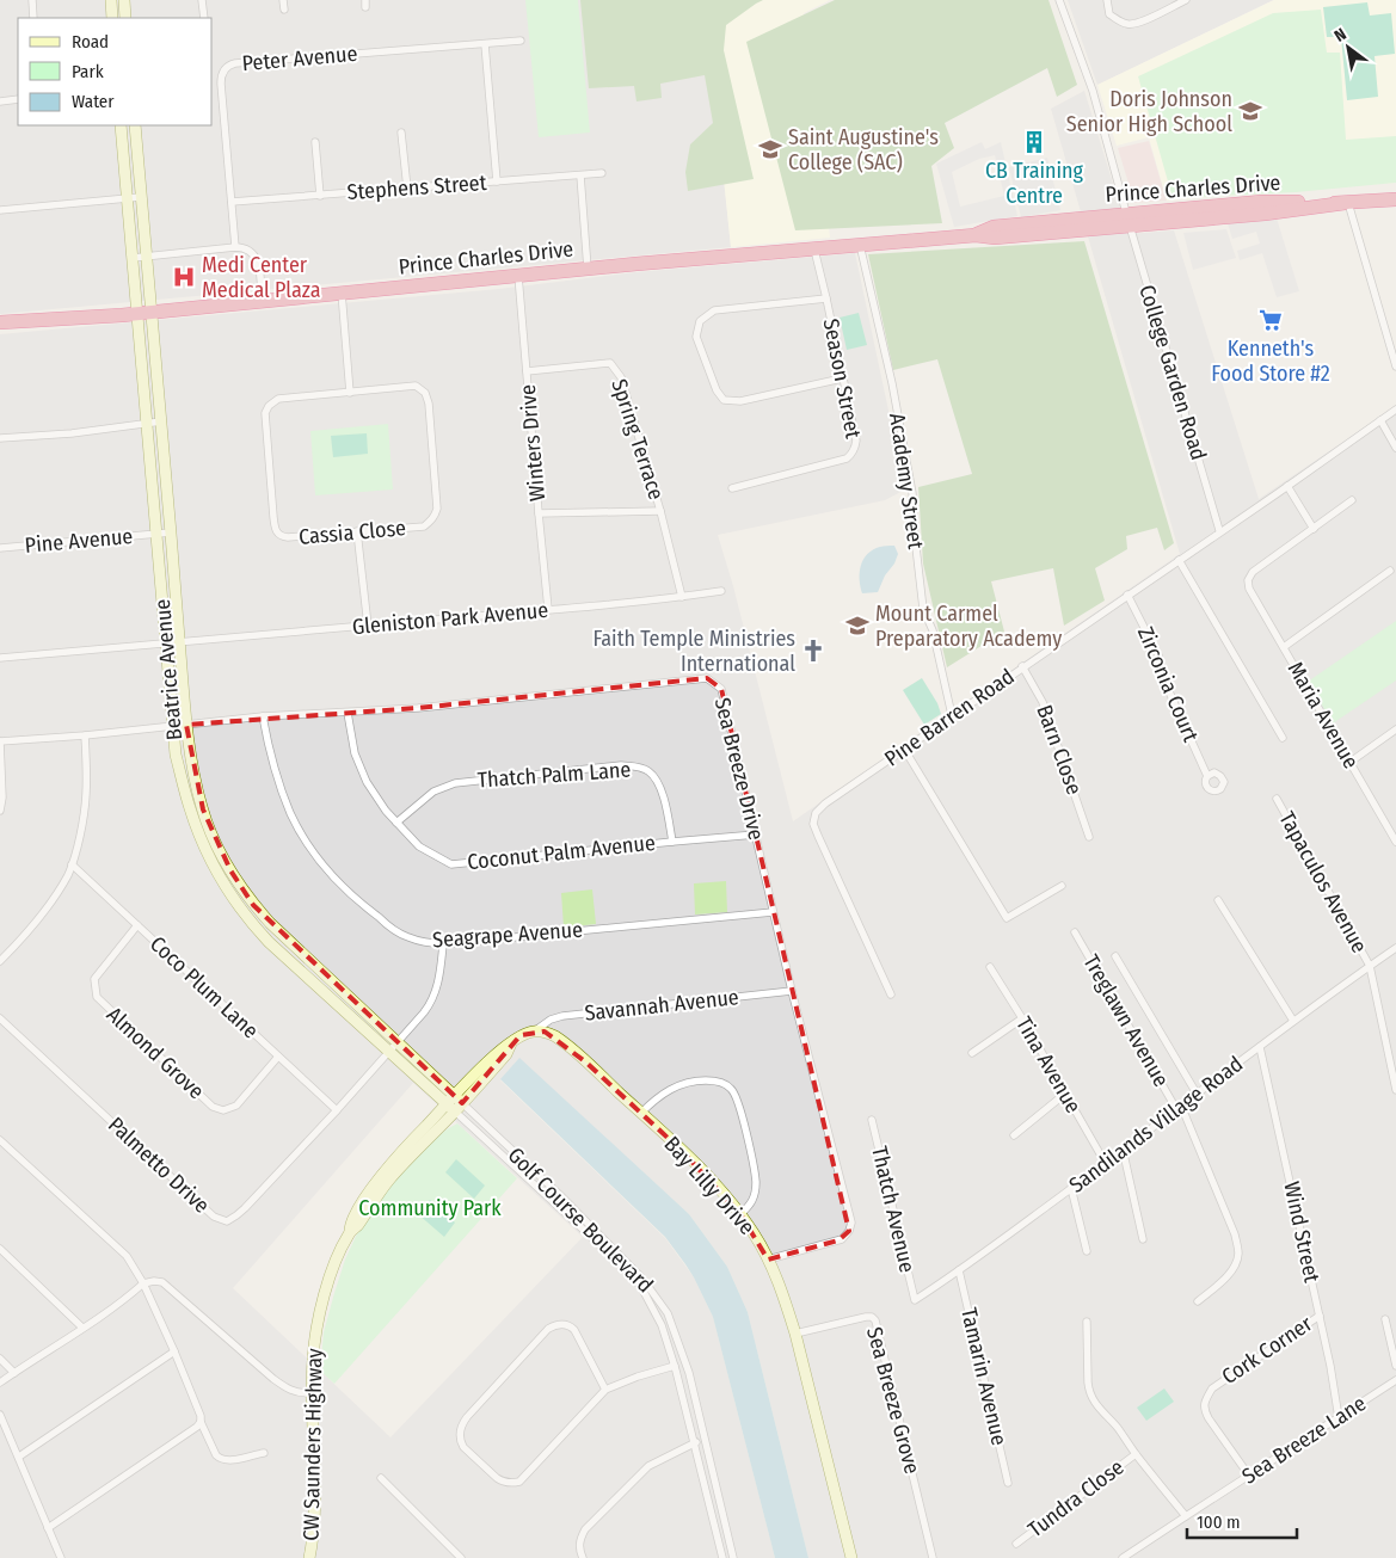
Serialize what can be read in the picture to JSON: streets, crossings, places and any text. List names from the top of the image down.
{
  "streets": {
    "highway": ["Prince Charles Drive"],
    "main road": ["Beatrice Avenue", "Bay Lilly Drive", "CW Saunders Highway"],
    "street": [
      "Peter Avenue",
      "Stephens Street",
      "College Garden Road",
      "Season Street",
      "Spring Terrace",
      "Winters Drive",
      "Academy Street",
      "Cassia Close",
      "Pine Avenue",
      "Gleniston Park Avenue",
      "Zirconia Court",
      "Maria Avenue",
      "Pine Barren Road",
      "Barn Close",
      "Sea Breeze Drive",
      "Thatch Palm Lane",
      "Coconut Palm Avenue",
      "Tapaculos Avenue",
      "Seagrape Avenue",
      "Coco Plum Lane",
      "Savannah Avenue",
      "Treglawn Avenue",
      "Almond Grove",
      "Tina Avenue",
      "Sandilands Village Road",
      "Palmetto Drive",
      "Thatch Avenue",
      "Golf Course Boulevard",
      "Wind Street",
      "Cork Corner",
      "Tamarin Avenue",
      "Sea Breeze Grove",
      "Sea Breeze Lane",
      "Tundra Close"
    ]
  },
  "crossings": [
    ["Peter Avenue", "Stephens Street"],
    ["Prince Charles Drive", "College Garden Road"],
    ["Prince Charles Drive", "Season Street"],
    ["Prince Charles Drive", "Winters Drive"],
    ["Prince Charles Drive", "Academy Street"],
    ["Prince Charles Drive", "Beatrice Avenue"],
    ["College Garden Road", "Pine Barren Road"],
    ["Spring Terrace", "Winters Drive"],
    ["Spring Terrace", "Gleniston Park Avenue"],
    ["Winters Drive", "Gleniston Park Avenue"],
    ["Academy Street", "Pine Barren Road"],
    ["Pine Avenue", "Beatrice Avenue"],
    ["Gleniston Park Avenue", "Beatrice Avenue"],
    ["Beatrice Avenue", "Sea Breeze Drive"],
    ["Beatrice Avenue", "Palmetto Drive"],
    ["Beatrice Avenue", "Golf Course Boulevard"],
    ["Beatrice Avenue", "CW Saunders Highway"],
    ["Zirconia Court", "Pine Barren Road"],
    ["Pine Barren Road", "Barn Close"],
    ["Sea Breeze Drive", "Coconut Palm Avenue"],
    ["Sea Breeze Drive", "Seagrape Avenue"],
    ["Sea Breeze Drive", "Savannah Avenue"],
    ["Sea Breeze Drive", "Bay Lilly Drive"],
    ["Thatch Palm Lane", "Coconut Palm Avenue"],
    ["Tapaculos Avenue", "Sandilands Village Road"],
    ["Seagrape Avenue", "Palmetto Drive"],
    ["Coco Plum Lane", "Almond Grove"],
    ["Coco Plum Lane", "Palmetto Drive"],
    ["Savannah Avenue", "Bay Lilly Drive"],
    ["Savannah Avenue", "CW Saunders Highway"],
    ["Treglawn Avenue", "Sandilands Village Road"],
    ["Tina Avenue", "Sandilands Village Road"],
    ["Sandilands Village Road", "Thatch Avenue"],
    ["Sandilands Village Road", "Wind Street"],
    ["Sandilands Village Road", "Tamarin Avenue"],
    ["Bay Lilly Drive", "Sea Breeze Grove"],
    ["Bay Lilly Drive", "CW Saunders Highway"],
    ["Golf Course Boulevard", "CW Saunders Highway"],
    ["Wind Street", "Cork Corner"],
    ["Wind Street", "Sea Breeze Lane"],
    ["Cork Corner", "Sea Breeze Lane"]
  ],
  "parks": ["Community Park"],
  "places": {
    "school or university": ["Doris Johnson Senior High School", "Saint Augustine's College (SAC)", "Mount Carmel Preparatory Academy"],
    "building": ["CB Training Centre"],
    "hospital": ["Medi Center Medical Plaza"],
    "supermarket": ["Kenneth's Food Store #2"],
    "church": ["Faith Temple Ministries International"]
  },
  "legend": ["Road", "Park", "Water"],
  "scale_bar": "100 m",
  "north": "top left"
}
